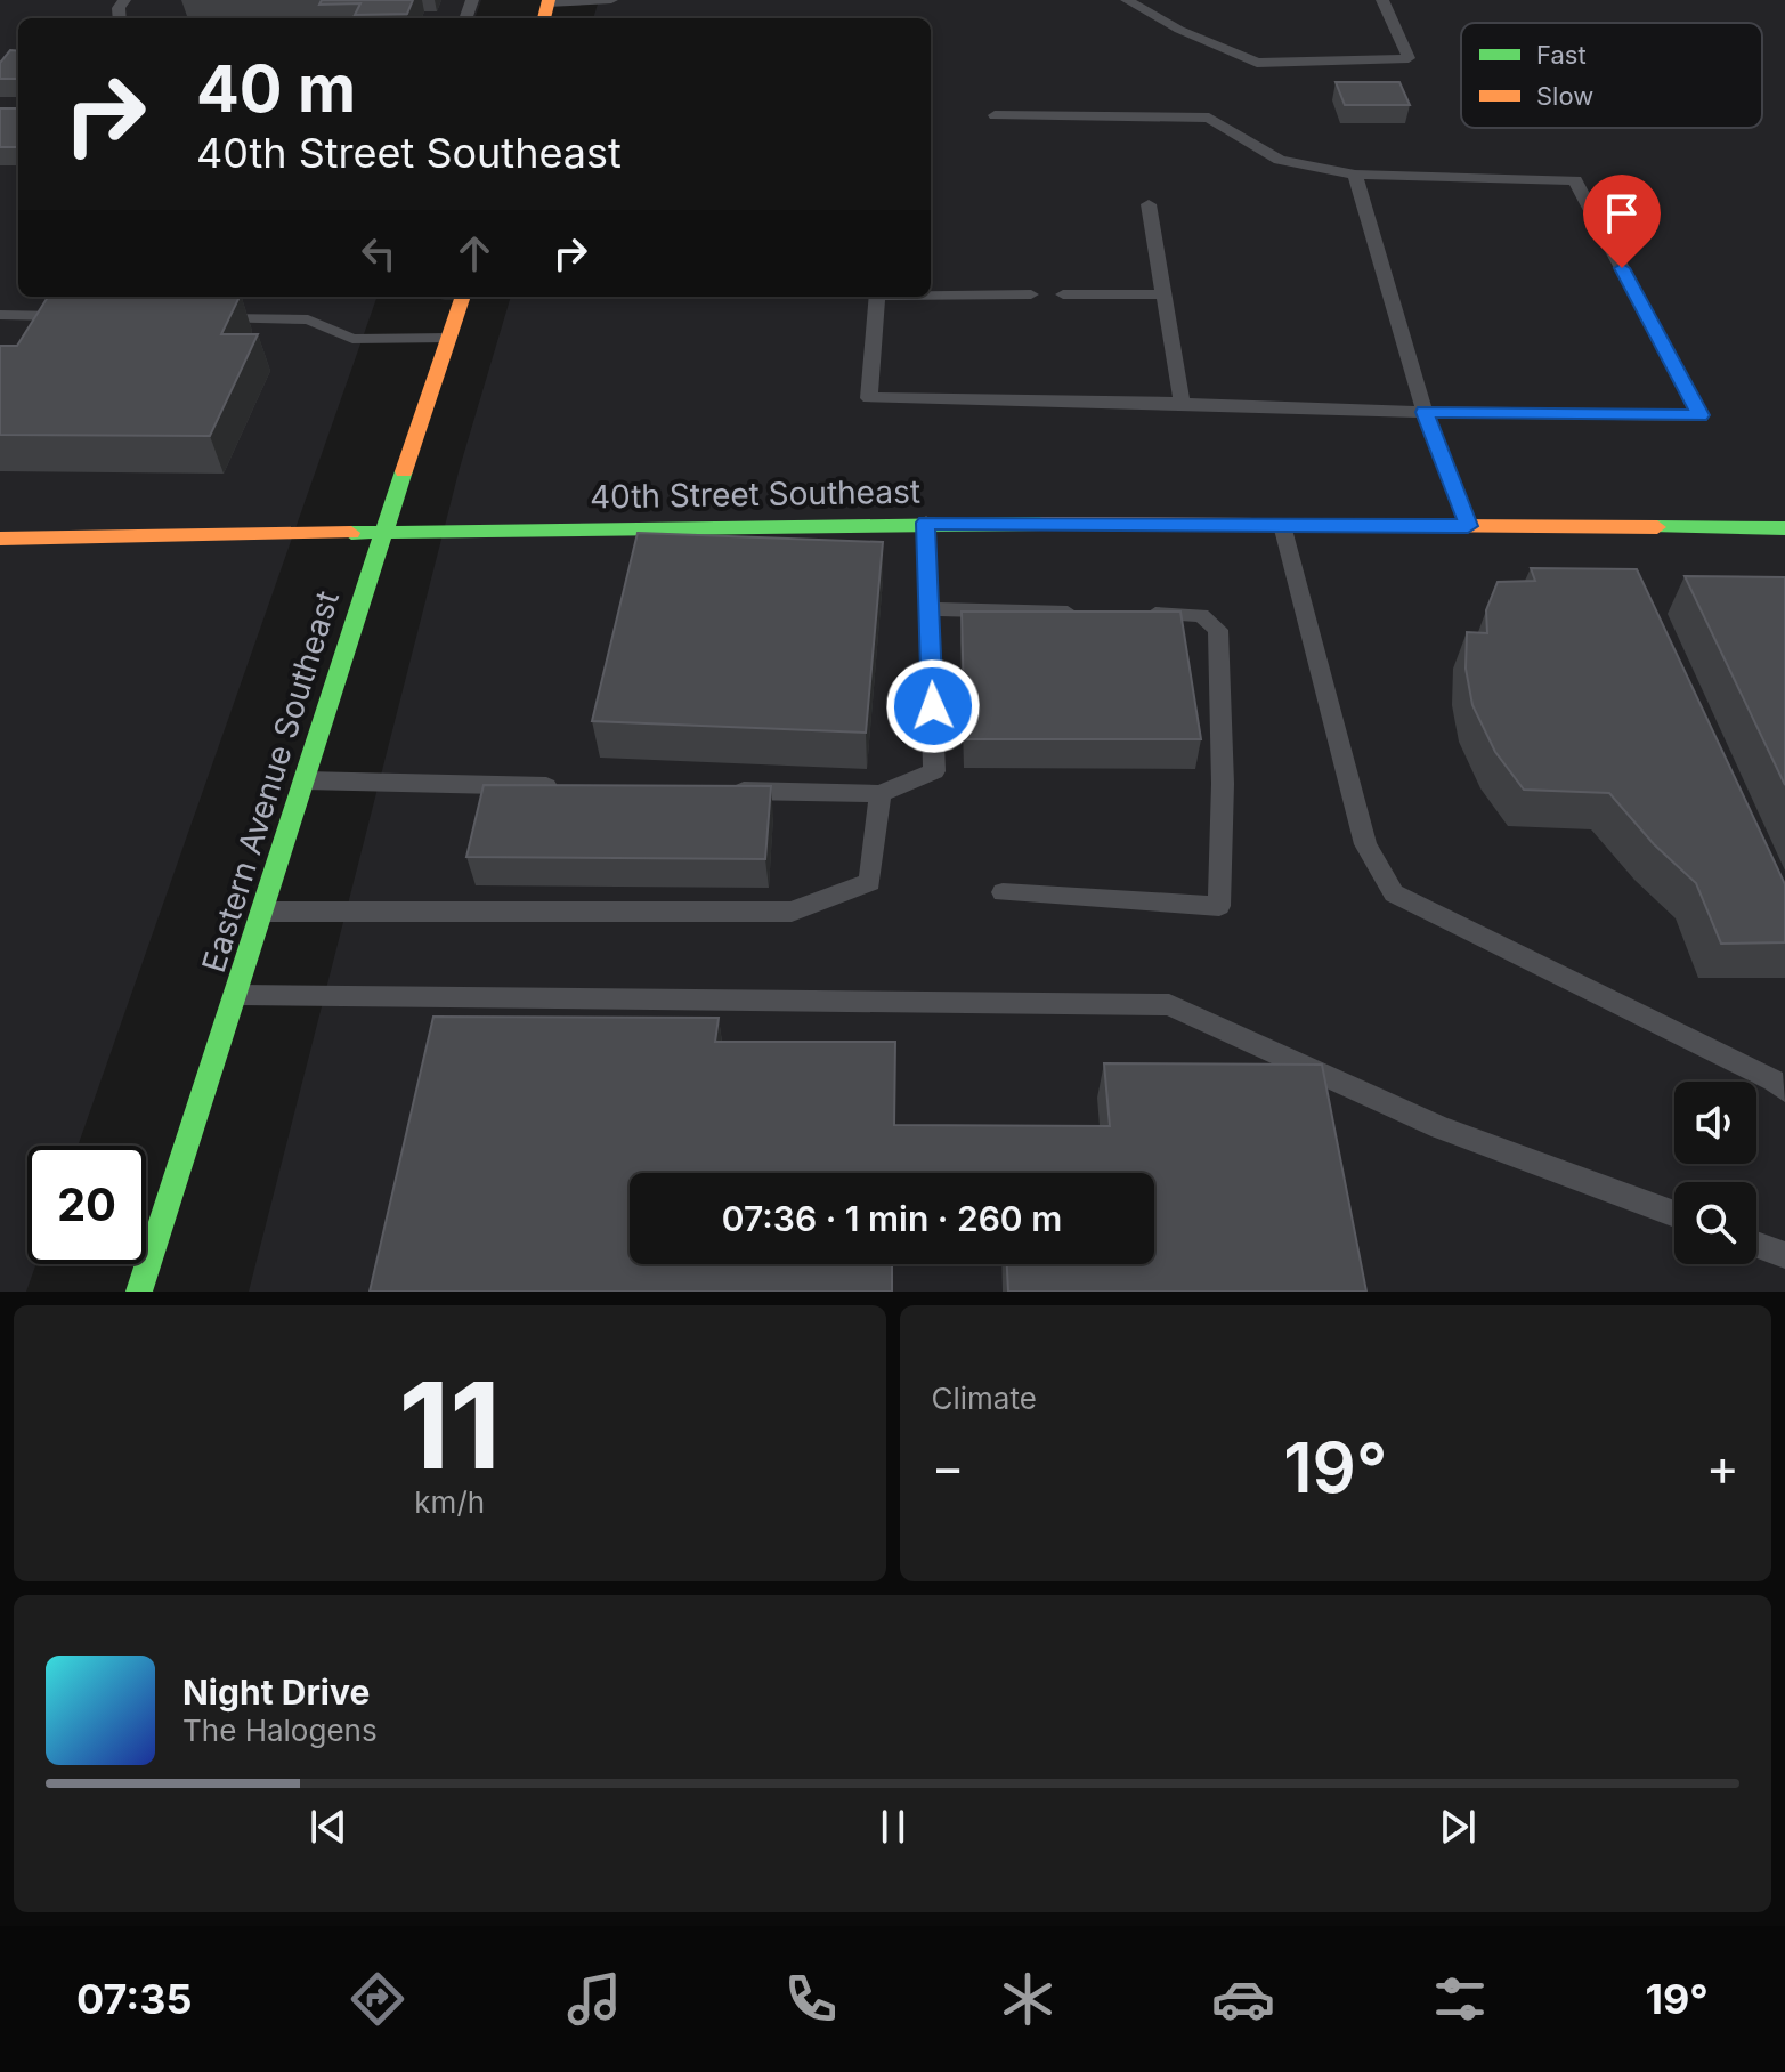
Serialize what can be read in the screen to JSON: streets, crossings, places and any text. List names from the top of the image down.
{
  "streets": {
    "street": ["40th Street Southeast", "Eastern Avenue Southeast"]
  },
  "crossings": [
    ["40th Street Southeast", "Eastern Avenue Southeast"]
  ],
  "legend": ["Fast", "Slow"],
  "page": {
    "turn": ["40 m", "40th Street Southeast"],
    "limit": "20",
    "trip": "07:36 · 1 min · 260 m",
    "tile": [
      ["11", "km/h"],
      "Climate"
    ],
    "heat": ["−", "19°", "+"],
    "song": ["Night Drive", "The Halogens"],
    "tabs": ["07:35", "19°"]
  }
}
